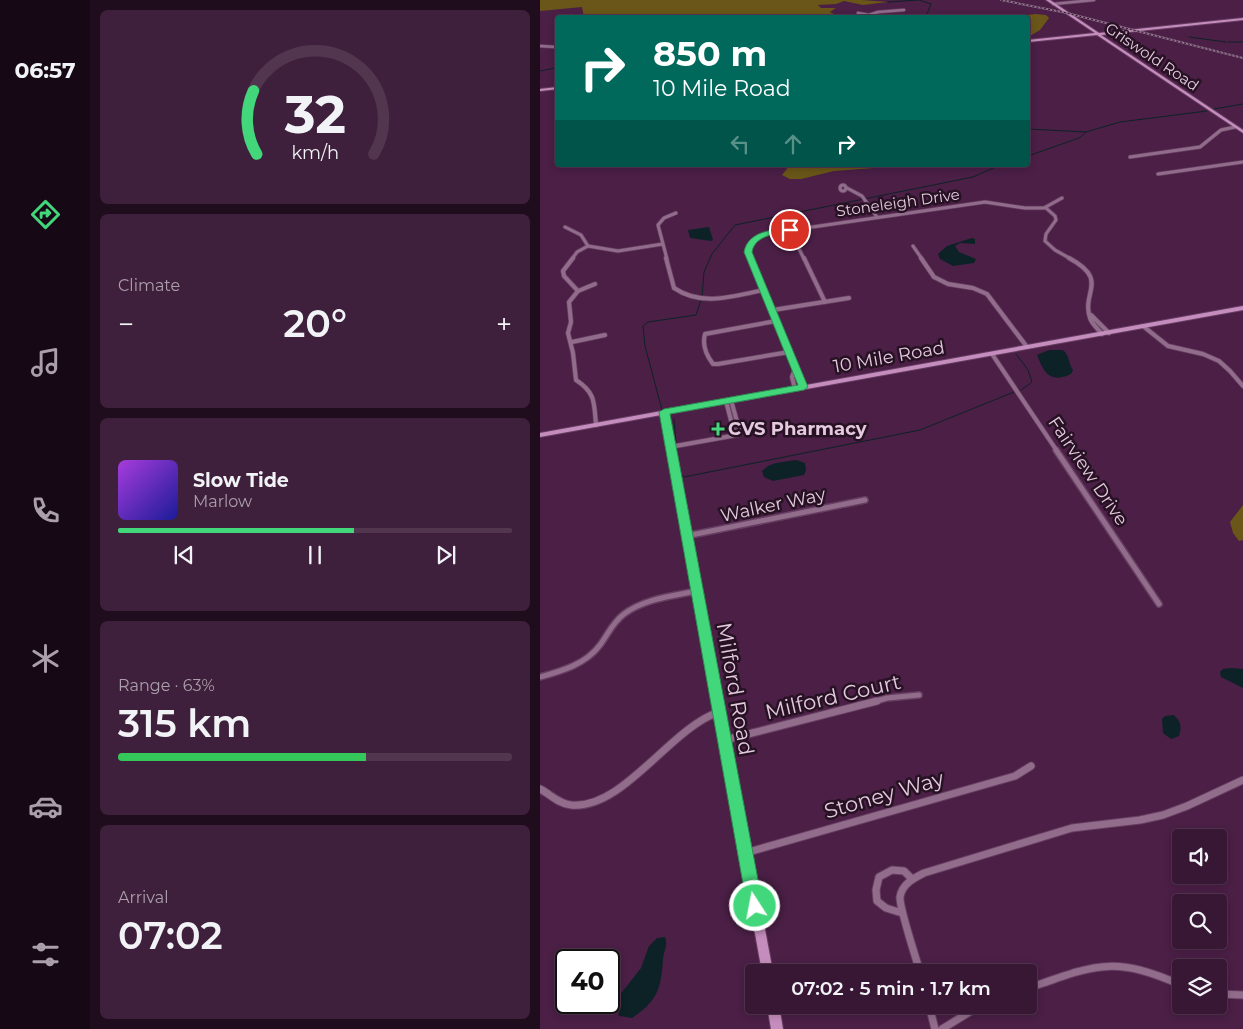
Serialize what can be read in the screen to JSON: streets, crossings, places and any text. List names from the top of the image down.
{
  "streets": {
    "street": [
      "Griswold Road",
      "Stoneleigh Drive",
      "10 Mile Road",
      "Fairview Drive",
      "Walker Way",
      "Milford Road",
      "Milford Court",
      "Stoney Way"
    ]
  },
  "crossings": [
    ["Stoneleigh Drive", "10 Mile Road"],
    ["10 Mile Road", "Fairview Drive"],
    ["10 Mile Road", "Milford Road"],
    ["Walker Way", "Milford Road"],
    ["Milford Road", "Milford Court"],
    ["Milford Road", "Stoney Way"]
  ],
  "places": {
    "health": ["CVS Pharmacy"]
  },
  "page": {
    "tabs": "06:57",
    "turn": ["850 m", "10 Mile Road"],
    "tile": [
      "Climate",
      ["Range · 63%", "315 km"],
      ["Arrival", "07:02"]
    ],
    "heat": ["−", "20°", "+"],
    "song": ["Slow Tide", "Marlow"],
    "limit": "40",
    "trip": "07:02 · 5 min · 1.7 km",
    "gauge": ["32", "km/h"]
  }
}
